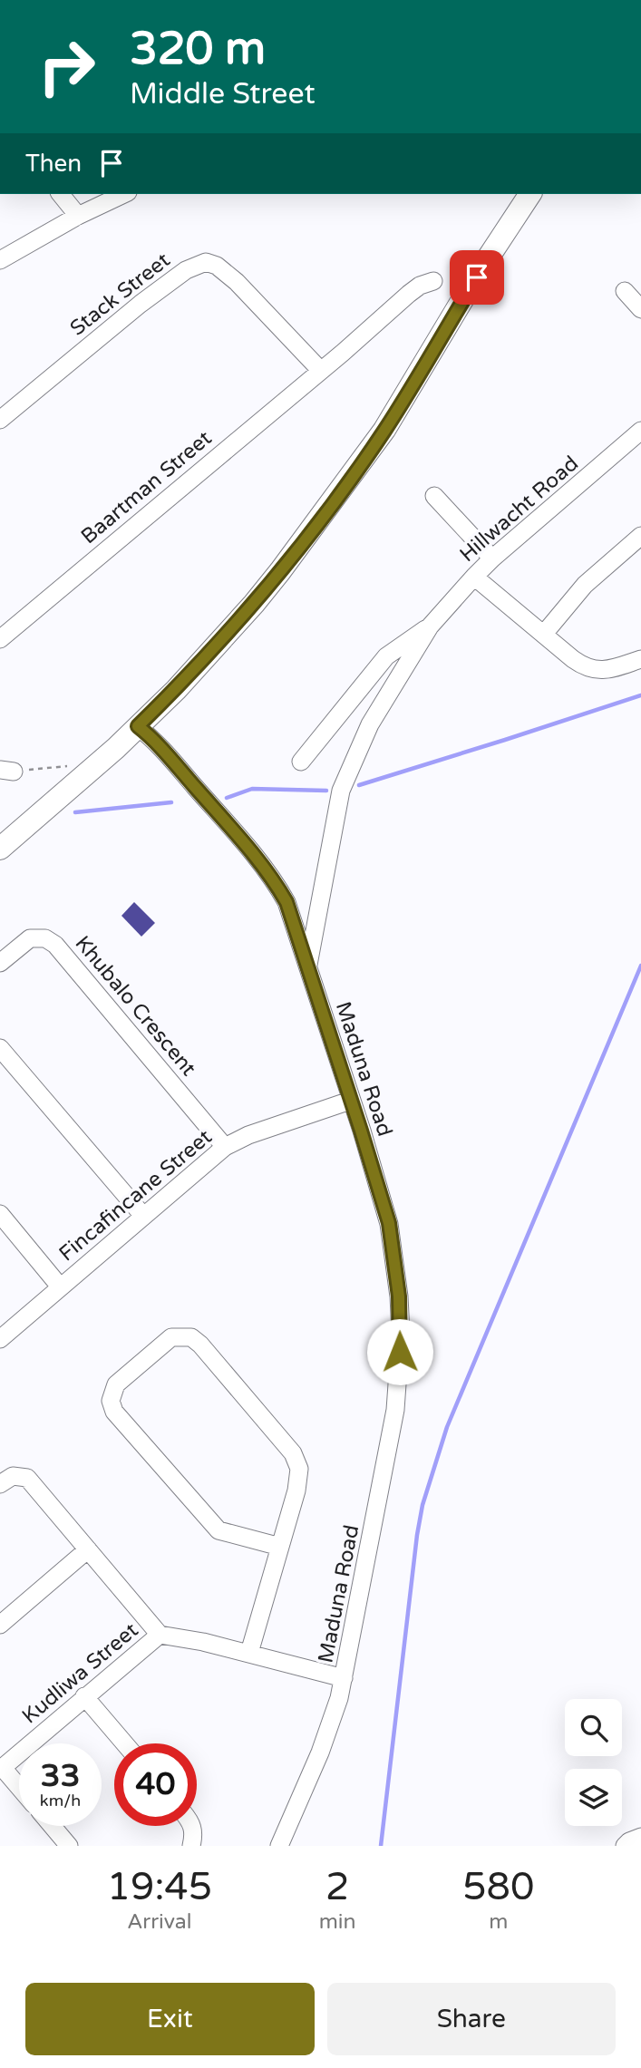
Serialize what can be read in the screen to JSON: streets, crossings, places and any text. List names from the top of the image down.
{
  "streets": {
    "street": [
      "Stack Street",
      "Baartman Street",
      "Hillwacht Road",
      "Khubalo Crescent",
      "Maduna Road",
      "Fincafincane Street",
      "Kudliwa Street"
    ]
  },
  "crossings": [
    ["Stack Street", "Baartman Street"],
    ["Hillwacht Road", "Maduna Road"],
    ["Khubalo Crescent", "Fincafincane Street"],
    ["Maduna Road", "Fincafincane Street"],
    ["Maduna Road", "Kudliwa Street"]
  ],
  "page": {
    "turn": ["320 m", "Middle Street"],
    "then": "Then",
    "speed": "33 km/h",
    "limit": "40",
    "eta": [
      "19:45",
      "Arrival",
      "2",
      "min",
      "580",
      "m"
    ],
    "buttons": ["Exit", "Share"]
  }
}
